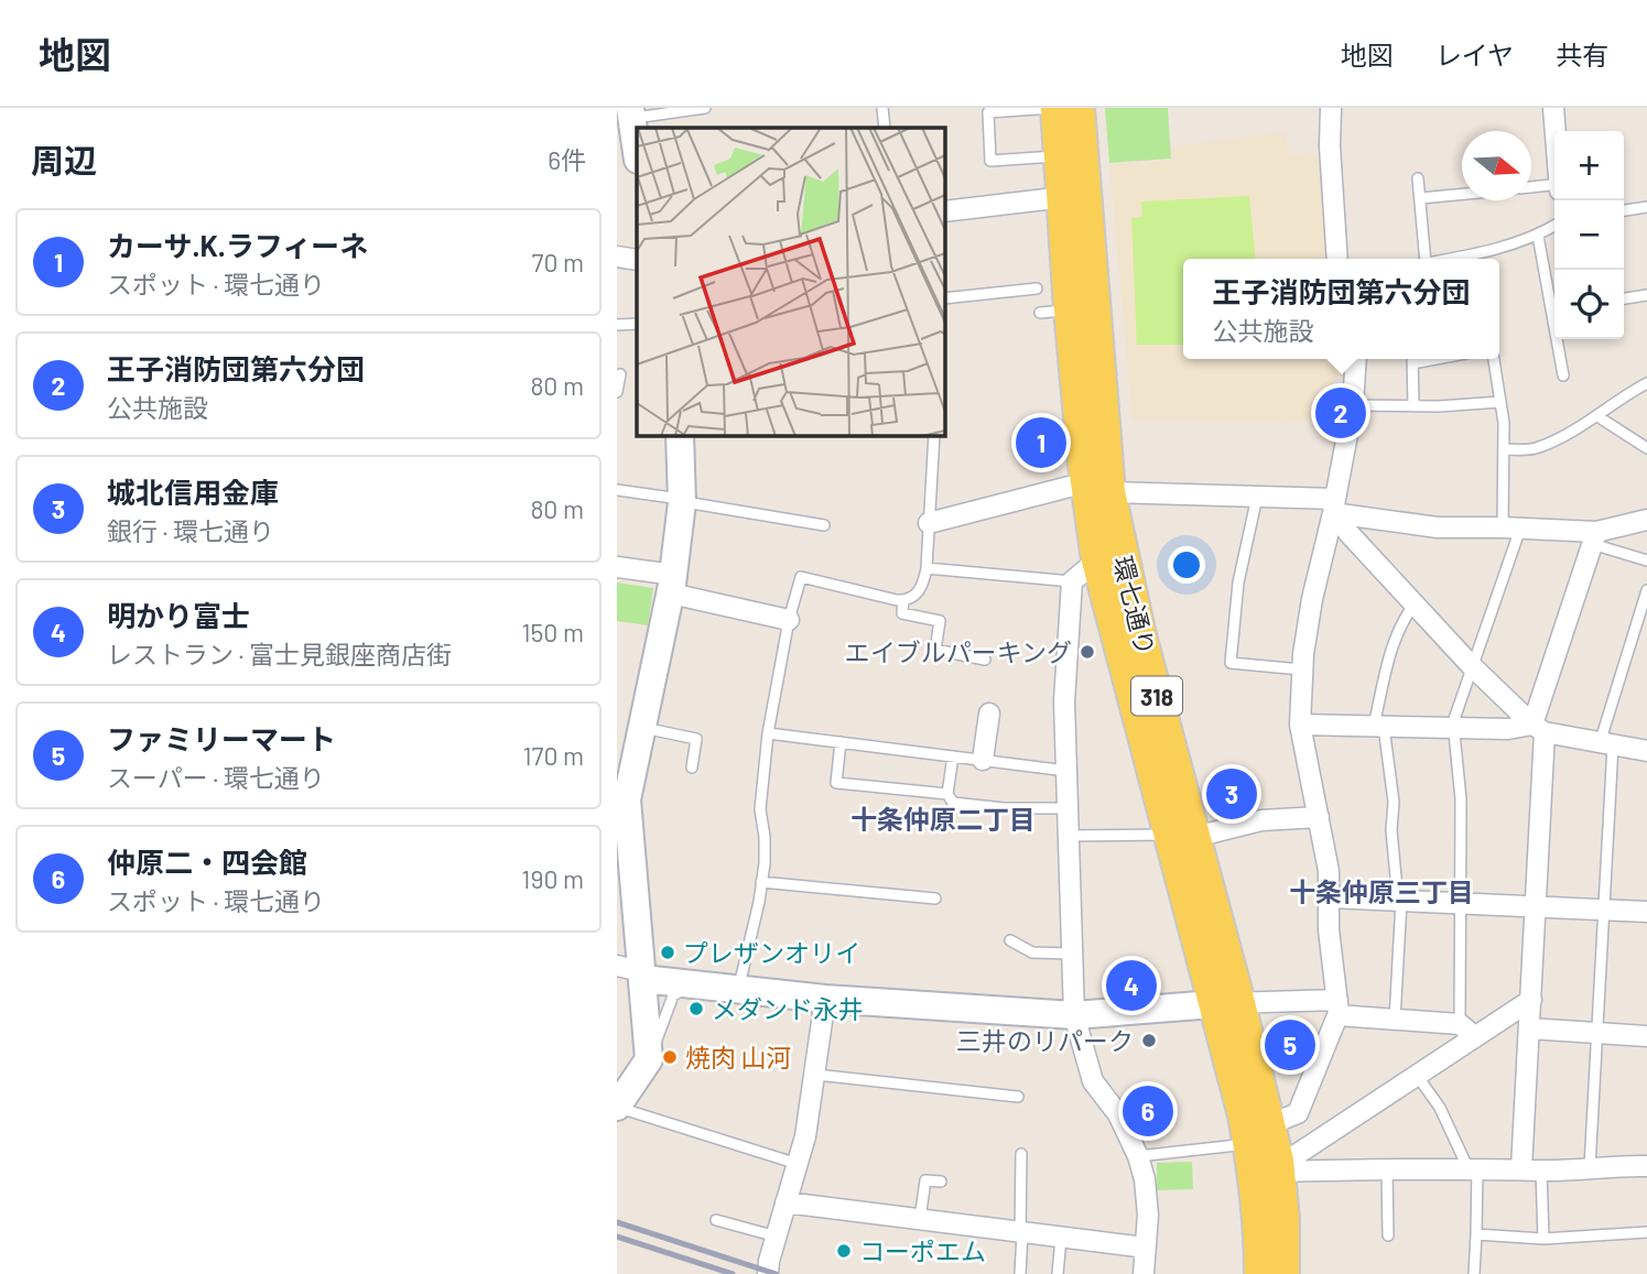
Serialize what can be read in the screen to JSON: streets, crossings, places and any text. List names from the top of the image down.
{
  "streets": {
    "main road": ["環七通り", "318"]
  },
  "districts": ["十条仲原二丁目", "十条仲原三丁目"],
  "places": [
    "エイブルパーキング",
    "プレザンオリイ",
    "メダンド永井",
    "三井のリパーク",
    "焼肉 山河",
    "コーポエム"
  ],
  "north": "right",
  "page": {
    "header": "地図",
    "nav": ["地図", "レイヤ", "共有"],
    "heading": ["周辺", "6件"],
    "map_buttons": ["+", "−"],
    "list": [
      {
        "mark": "1",
        "name": "カーサ.K.ラフィーネ",
        "note": "スポット · 環七通り",
        "value": "70 m"
      },
      {
        "mark": "2",
        "name": "王子消防団第六分団",
        "note": "公共施設",
        "value": "80 m"
      },
      {
        "mark": "3",
        "name": "城北信用金庫",
        "note": "銀行 · 環七通り",
        "value": "80 m"
      },
      {
        "mark": "4",
        "name": "明かり富士",
        "note": "レストラン · 富士見銀座商店街",
        "value": "150 m"
      },
      {
        "mark": "5",
        "name": "ファミリーマート",
        "note": "スーパー · 環七通り",
        "value": "170 m"
      },
      {
        "mark": "6",
        "name": "仲原二・四会館",
        "note": "スポット · 環七通り",
        "value": "190 m"
      }
    ],
    "popup": ["王子消防団第六分団", "公共施設"],
    "pins": [
      "2",
      "1",
      "3",
      "4",
      "5",
      "6"
    ]
  }
}
